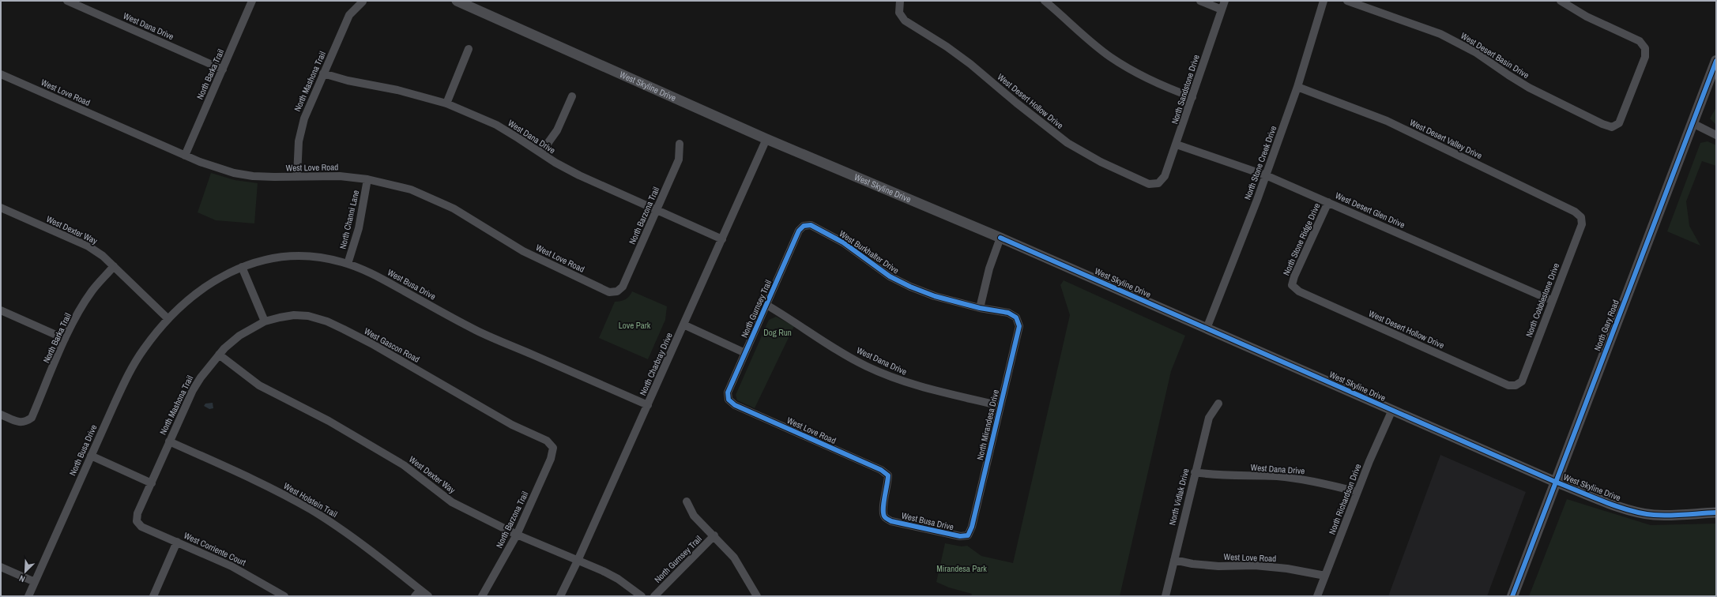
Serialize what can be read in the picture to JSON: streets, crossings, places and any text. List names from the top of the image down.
{
  "streets": {
    "main road": ["North Gary Road"],
    "street": [
      "West Dana Drive",
      "West Desert Basin Drive",
      "North Barka Trail",
      "North Mashona Trail",
      "West Skyline Drive",
      "North Sandstone Drive",
      "West Love Road",
      "West Desert Hollow Drive",
      "West Desert Valley Drive",
      "North Stone Creek Drive",
      "West Desert Glen Drive",
      "North Barzona Trail",
      "North Channi Lane",
      "West Dexter Way",
      "North Stone Ridge Drive",
      "West Burkhalter Drive",
      "West Busa Drive",
      "North Cobblestone Drive",
      "North Gurnsey Trail",
      "West Gascon Road",
      "North Charbray Drive",
      "North Mirandesa Drive",
      "North Busa Drive",
      "North Vidlak Drive",
      "North Richardson Drive",
      "West Holstein Trail",
      "West Corriente Court"
    ]
  },
  "crossings": [
    ["West Dana Drive", "North Barka Trail"],
    ["West Dana Drive", "North Mashona Trail"],
    ["West Dana Drive", "North Barzona Trail"],
    ["West Dana Drive", "North Gurnsey Trail"],
    ["West Dana Drive", "North Charbray Drive"],
    ["West Dana Drive", "North Mirandesa Drive"],
    ["West Dana Drive", "North Vidlak Drive"],
    ["West Dana Drive", "North Richardson Drive"],
    ["North Barka Trail", "West Love Road"],
    ["North Barka Trail", "West Dexter Way"],
    ["North Mashona Trail", "West Love Road"],
    ["North Mashona Trail", "West Dexter Way"],
    ["North Mashona Trail", "West Gascon Road"],
    ["North Mashona Trail", "West Holstein Trail"],
    ["North Mashona Trail", "West Corriente Court"],
    ["West Skyline Drive", "North Stone Creek Drive"],
    ["West Skyline Drive", "North Gary Road"],
    ["West Skyline Drive", "North Charbray Drive"],
    ["West Skyline Drive", "North Richardson Drive"],
    ["North Sandstone Drive", "West Desert Hollow Drive"],
    ["North Sandstone Drive", "West Desert Glen Drive"],
    ["West Love Road", "North Barzona Trail"],
    ["West Love Road", "North Channi Lane"],
    ["West Love Road", "West Busa Drive"],
    ["West Love Road", "North Gurnsey Trail"],
    ["West Love Road", "North Vidlak Drive"],
    ["West Love Road", "North Richardson Drive"],
    ["West Desert Hollow Drive", "North Stone Ridge Drive"],
    ["West Desert Hollow Drive", "North Cobblestone Drive"],
    ["West Desert Valley Drive", "North Stone Creek Drive"],
    ["West Desert Valley Drive", "North Cobblestone Drive"],
    ["North Stone Creek Drive", "West Desert Glen Drive"],
    ["West Desert Glen Drive", "North Stone Ridge Drive"],
    ["West Desert Glen Drive", "North Cobblestone Drive"],
    ["North Barzona Trail", "West Dexter Way"],
    ["North Barzona Trail", "West Gascon Road"],
    ["North Channi Lane", "West Busa Drive"],
    ["West Dexter Way", "West Busa Drive"],
    ["West Dexter Way", "North Charbray Drive"],
    ["West Dexter Way", "North Busa Drive"],
    ["West Burkhalter Drive", "North Gurnsey Trail"],
    ["West Burkhalter Drive", "North Mirandesa Drive"],
    ["West Busa Drive", "North Charbray Drive"],
    ["West Busa Drive", "North Mirandesa Drive"],
    ["West Busa Drive", "North Busa Drive"]
  ],
  "parks": ["Love Park", "Dog Run", "Mirandesa Park"],
  "north": "bottom left"
}
